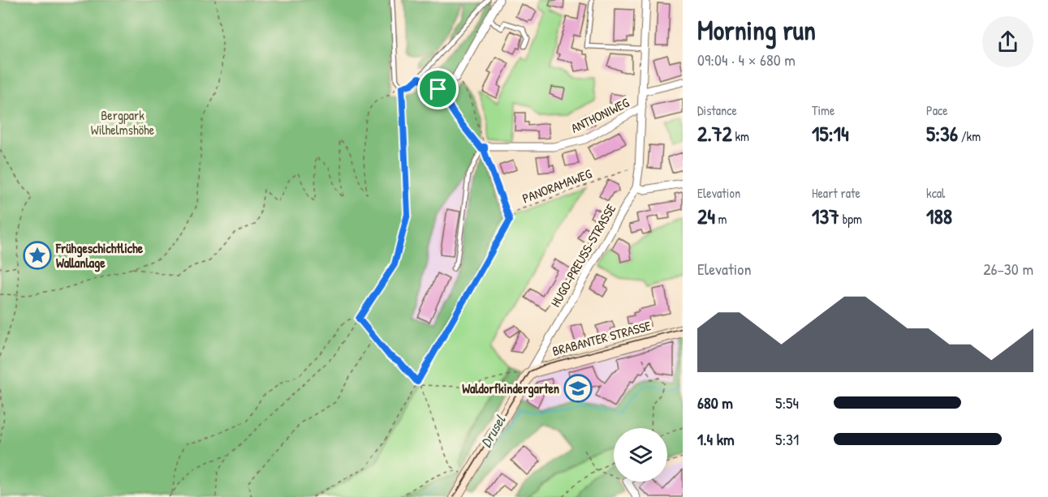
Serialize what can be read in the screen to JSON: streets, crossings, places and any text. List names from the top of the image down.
{
  "streets": {
    "street": ["ANTHONIWEG", "HUGO-PREUSS-STRASSE", "BRABANTER STRASSE"],
    "path": ["PANORAMAWEG"]
  },
  "crossings": [
    ["ANTHONIWEG", "HUGO-PREUSS-STRASSE"],
    ["PANORAMAWEG", "HUGO-PREUSS-STRASSE"],
    ["HUGO-PREUSS-STRASSE", "BRABANTER STRASSE"]
  ],
  "water": ["Drusel"],
  "parks": ["Bergpark Wilhelmshöhe"],
  "places": {
    "place": ["Frühgeschichtliche Wallanlage"],
    "school or university": ["Waldorfkindergarten"]
  },
  "page": {
    "heading": ["Morning run", "09:04 · 4 × 680 m"],
    "stats": [
      ["Distance", "2.72 km"],
      ["Time", "15:14"],
      ["Pace", "5:36 /km"],
      ["Elevation", "24 m"],
      ["Heart rate", "137 bpm"],
      ["kcal", "188"]
    ],
    "chart": ["Elevation", "26–30 m"],
    "list": [
      {
        "name": "680 m",
        "note": "5:54"
      },
      {
        "name": "1.4 km",
        "note": "5:31"
      }
    ]
  }
}
